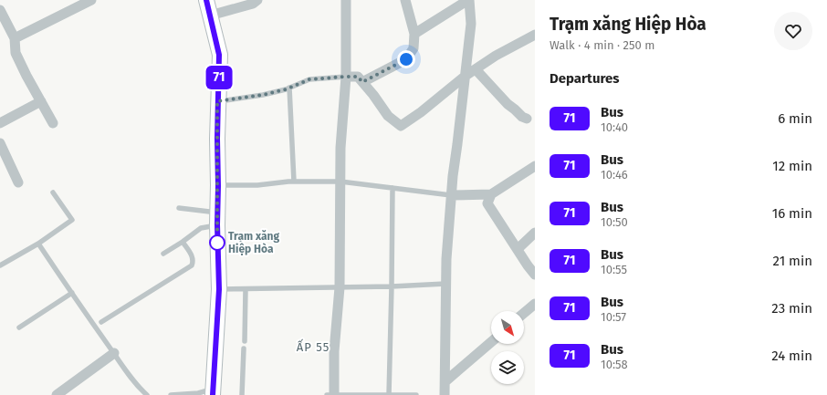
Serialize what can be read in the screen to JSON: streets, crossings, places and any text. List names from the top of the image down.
{
  "districts": ["ẤP 55"],
  "places": ["Trạm xăng Hiệp Hòa"],
  "lines": ["bus line 71"],
  "north": "bottom right",
  "page": {
    "on_map": "71",
    "heading": [
      ["Trạm xăng Hiệp Hòa", "Walk · 4 min · 250 m"],
      "Departures"
    ],
    "list": [
      {
        "mark": "71",
        "name": "Bus",
        "note": "10:40",
        "value": "6 min"
      },
      {
        "mark": "71",
        "name": "Bus",
        "note": "10:46",
        "value": "12 min"
      },
      {
        "mark": "71",
        "name": "Bus",
        "note": "10:50",
        "value": "16 min"
      },
      {
        "mark": "71",
        "name": "Bus",
        "note": "10:55",
        "value": "21 min"
      },
      {
        "mark": "71",
        "name": "Bus",
        "note": "10:57",
        "value": "23 min"
      },
      {
        "mark": "71",
        "name": "Bus",
        "note": "10:58",
        "value": "24 min"
      }
    ]
  }
}
